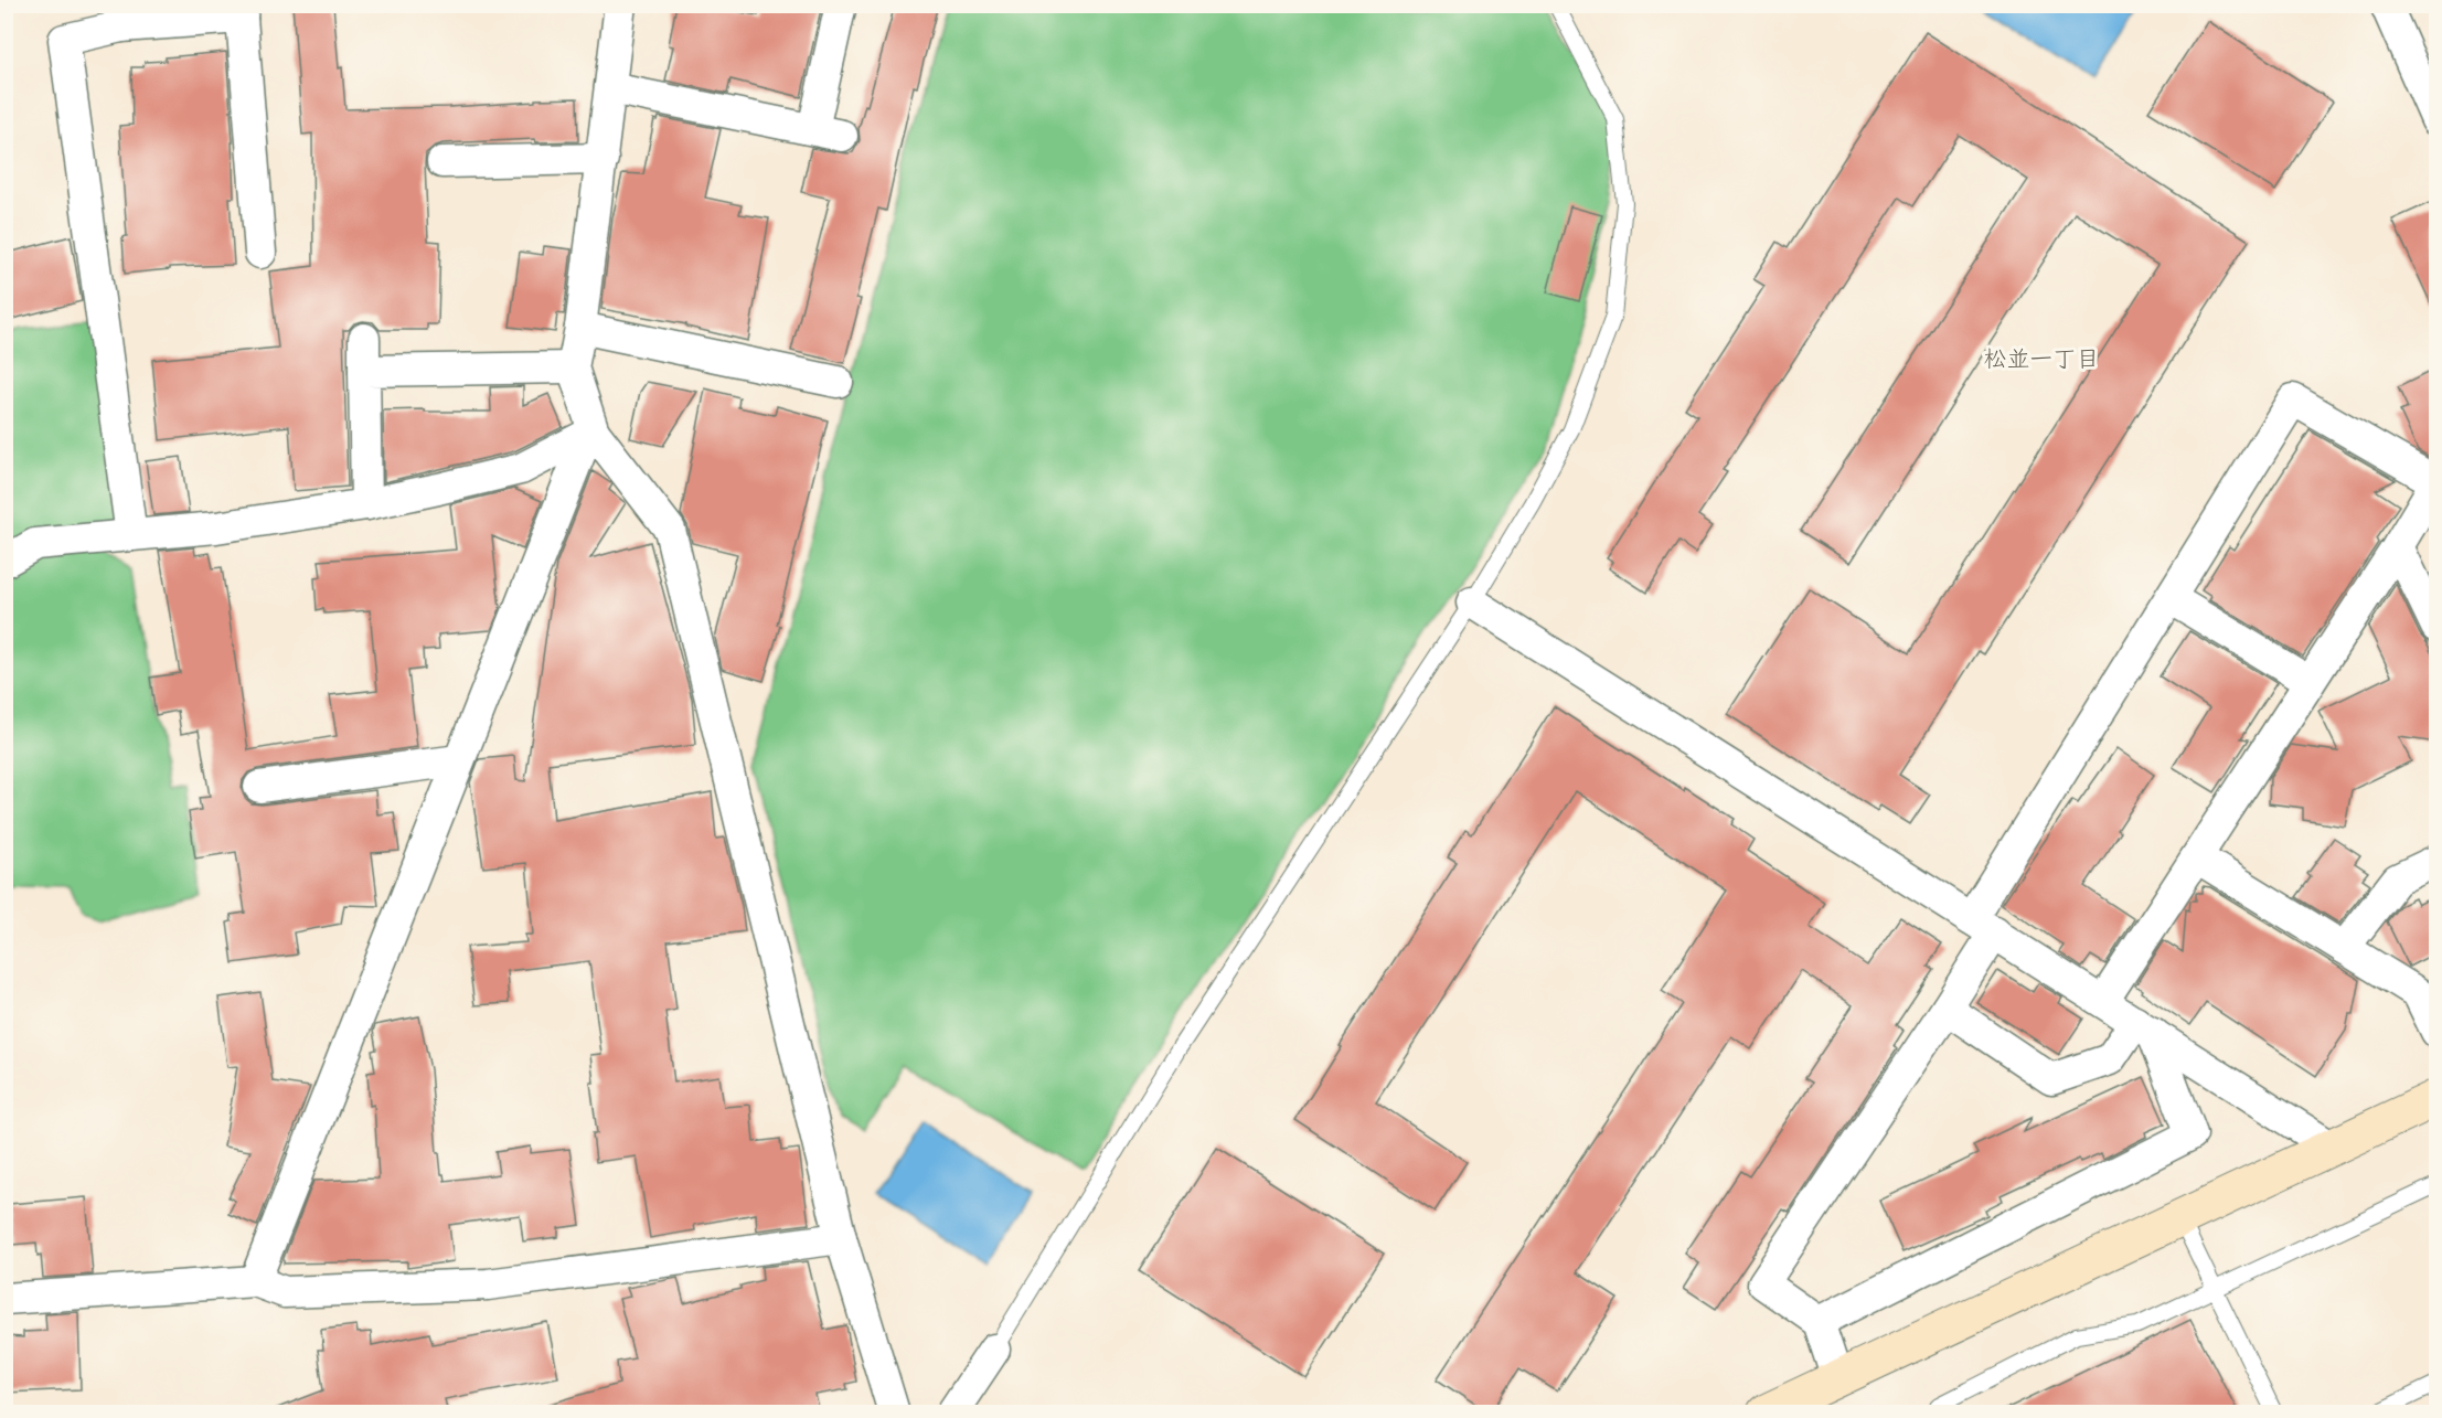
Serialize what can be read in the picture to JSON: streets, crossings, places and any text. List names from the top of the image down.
{
  "districts": ["松並一丁目"]
}
